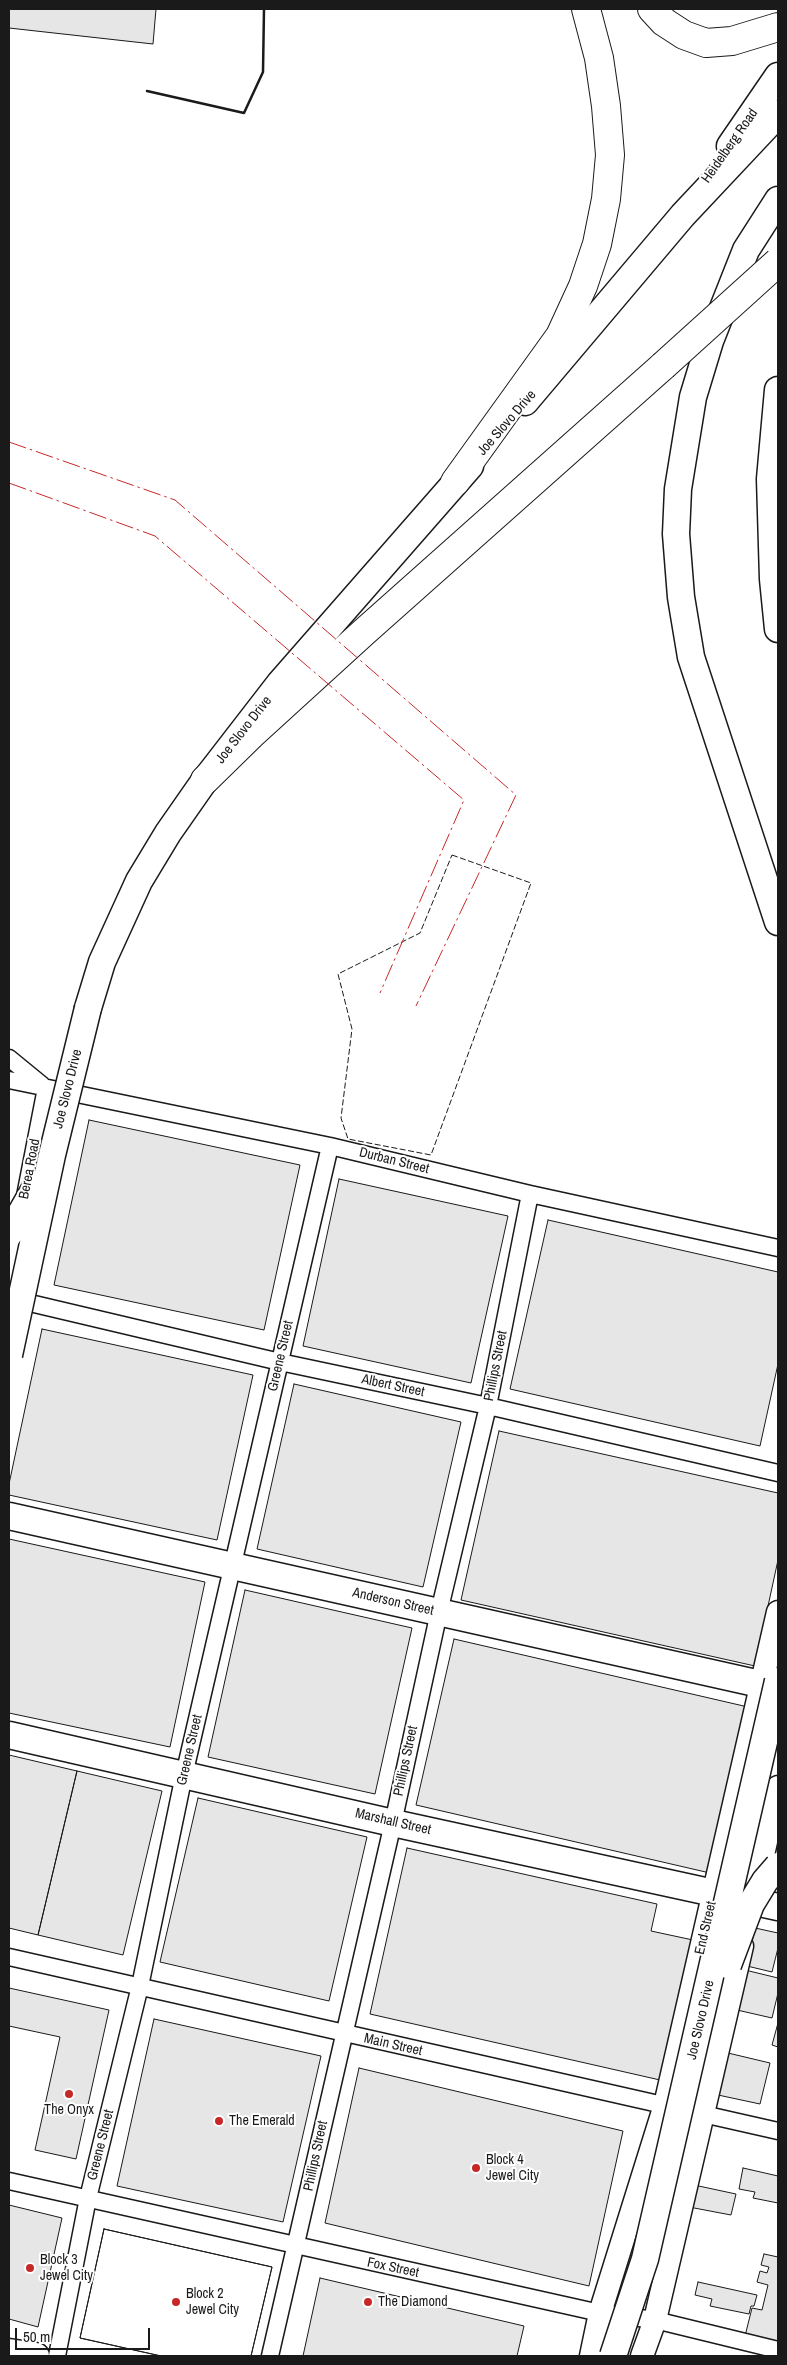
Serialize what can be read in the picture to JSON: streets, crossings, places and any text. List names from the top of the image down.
{
  "streets": {
    "main road": [
      "Heidelberg Road",
      "Joe Slovo Drive",
      "Anderson Street",
      "Marshall Street"
    ],
    "street": [
      "Durban Street",
      "Berea Road",
      "Greene Street",
      "Phillips Street",
      "Albert Street",
      "End Street",
      "Main Street",
      "Fox Street"
    ]
  },
  "crossings": [
    ["Heidelberg Road", "Joe Slovo Drive"],
    ["Joe Slovo Drive", "Anderson Street"],
    ["Joe Slovo Drive", "End Street"],
    ["Durban Street", "Berea Road"],
    ["Durban Street", "Greene Street"],
    ["Durban Street", "Phillips Street"],
    ["Greene Street", "Albert Street"],
    ["Greene Street", "Anderson Street"],
    ["Greene Street", "Marshall Street"],
    ["Greene Street", "Main Street"],
    ["Greene Street", "Fox Street"],
    ["Phillips Street", "Albert Street"],
    ["Phillips Street", "Anderson Street"],
    ["Phillips Street", "Marshall Street"],
    ["Phillips Street", "Main Street"],
    ["Phillips Street", "Fox Street"],
    ["Anderson Street", "End Street"],
    ["Marshall Street", "End Street"],
    ["End Street", "Main Street"],
    ["End Street", "Fox Street"]
  ],
  "places": [
    "The Onyx",
    "The Emerald",
    "Block 4 Jewel City",
    "Block 3 Jewel City",
    "Block 2 Jewel City",
    "The Diamond"
  ],
  "scale_bar": "50 m"
}
